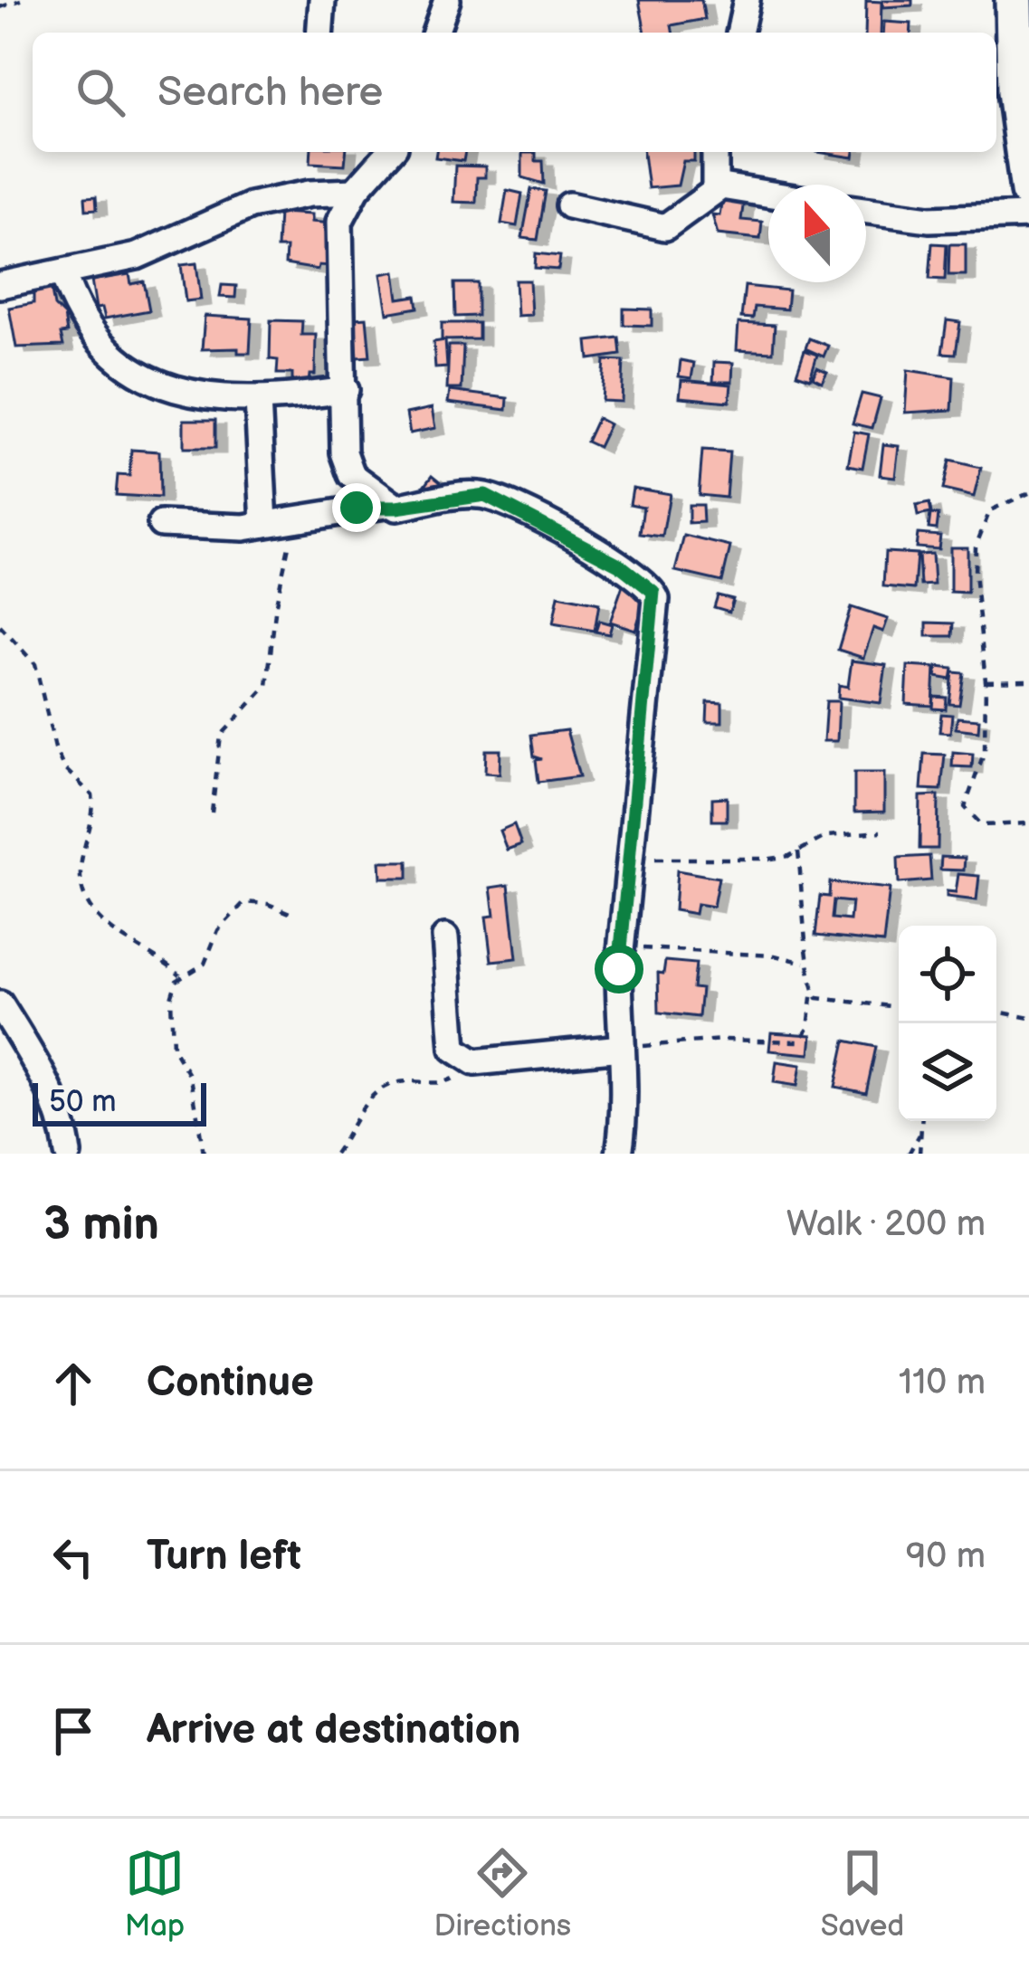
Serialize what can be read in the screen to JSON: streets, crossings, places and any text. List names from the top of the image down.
{
  "scale_bar": "50 m",
  "north": "top",
  "page": {
    "search": "Search here",
    "scale": "50 m",
    "heading": ["3 min", "Walk · 200 m"],
    "list": [
      ["Continue", "110 m"],
      ["Turn left", "90 m"],
      "Arrive at destination"
    ],
    "nav": ["Map", "Directions", "Saved"]
  }
}
